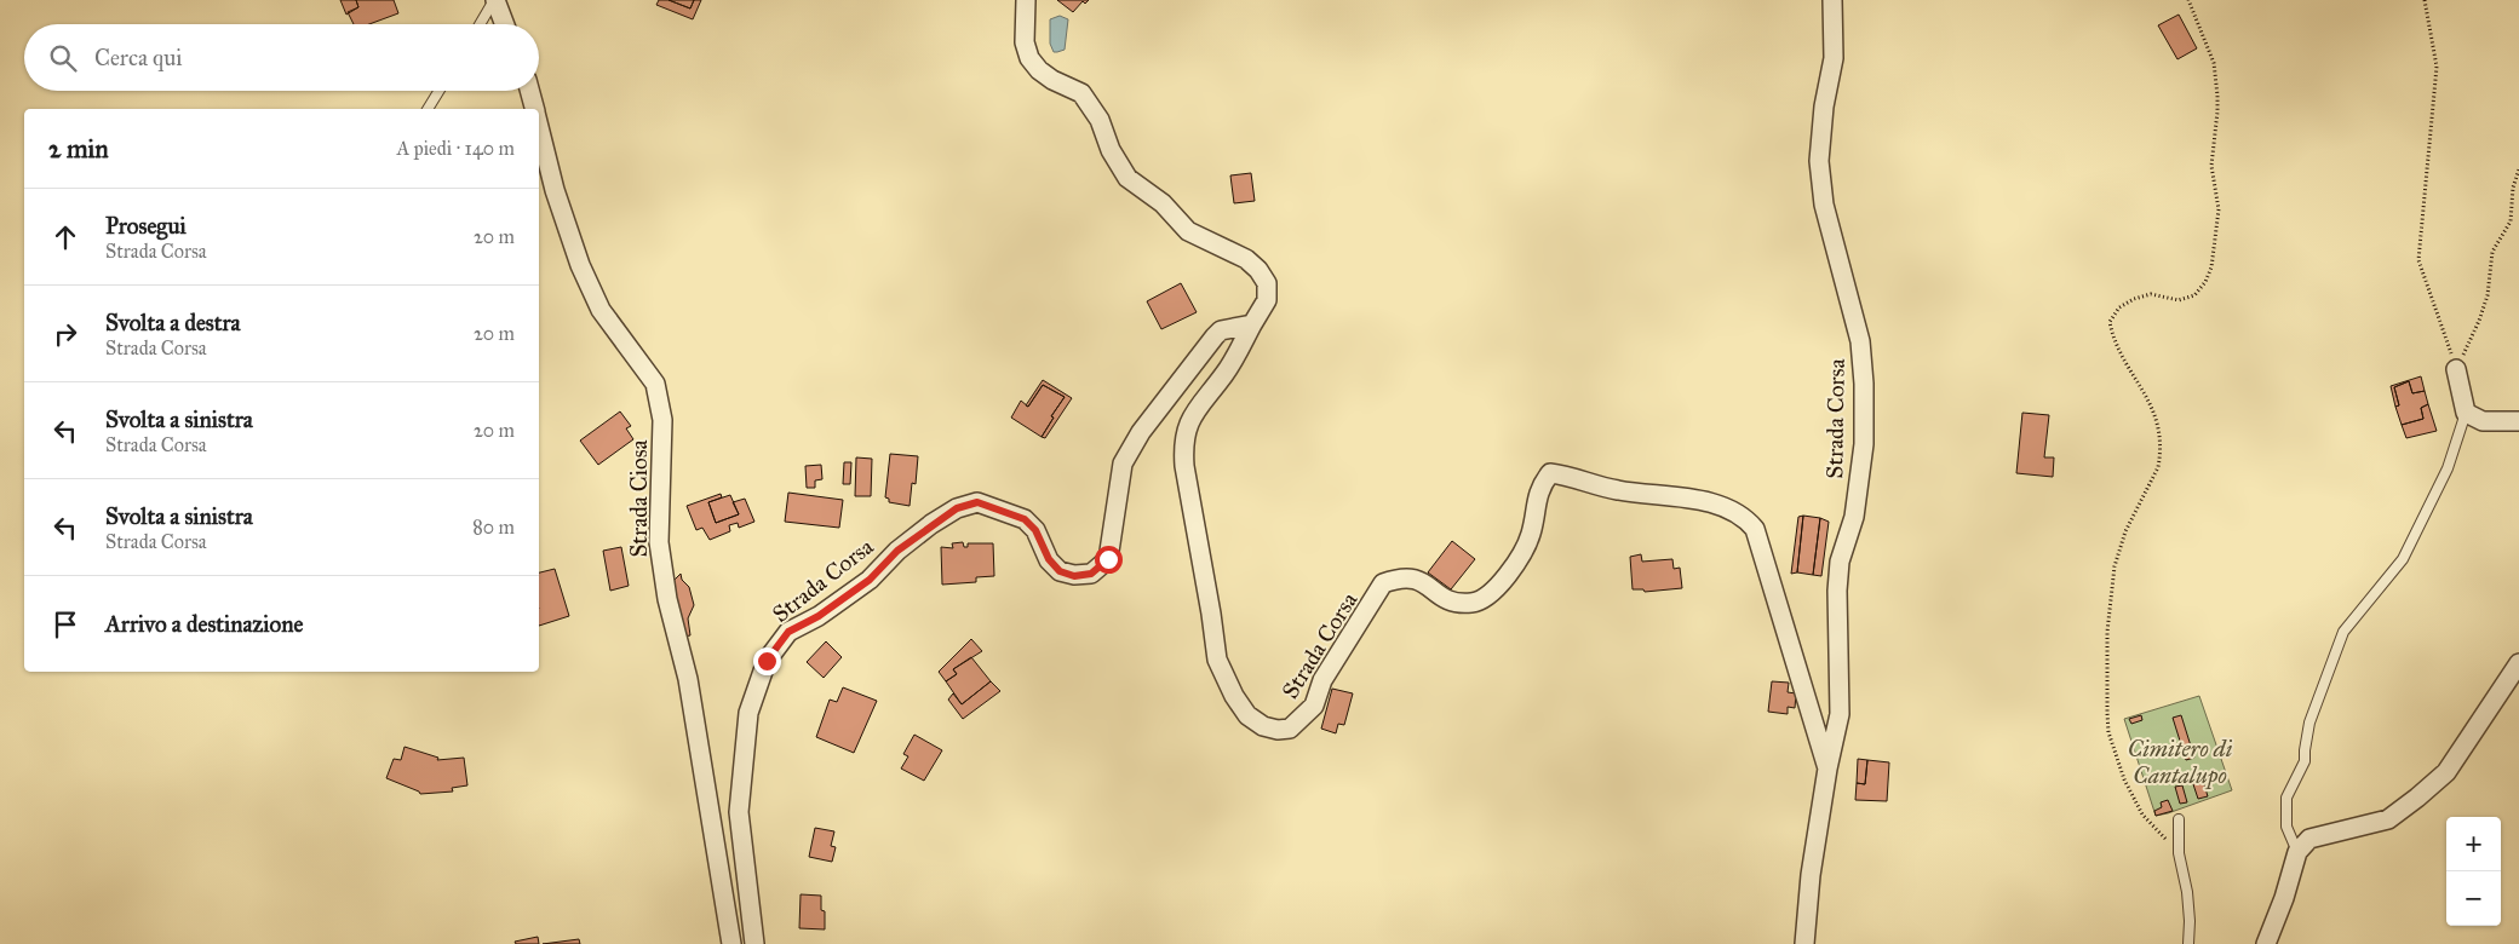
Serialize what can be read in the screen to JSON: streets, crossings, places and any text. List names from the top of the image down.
{
  "streets": {
    "street": ["Strada Corsa", "Strada Ciosa"]
  },
  "parks": ["Cimitero di Cantalupo"],
  "page": {
    "search": "Cerca qui",
    "heading": ["2 min", "A piedi · 140 m"],
    "list": [
      ["Prosegui", "Strada Corsa", "20 m"],
      ["Svolta a destra", "Strada Corsa", "20 m"],
      ["Svolta a sinistra", "Strada Corsa", "20 m"],
      ["Svolta a sinistra", "Strada Corsa", "80 m"],
      "Arrivo a destinazione"
    ],
    "map_buttons": ["+", "−"]
  }
}
